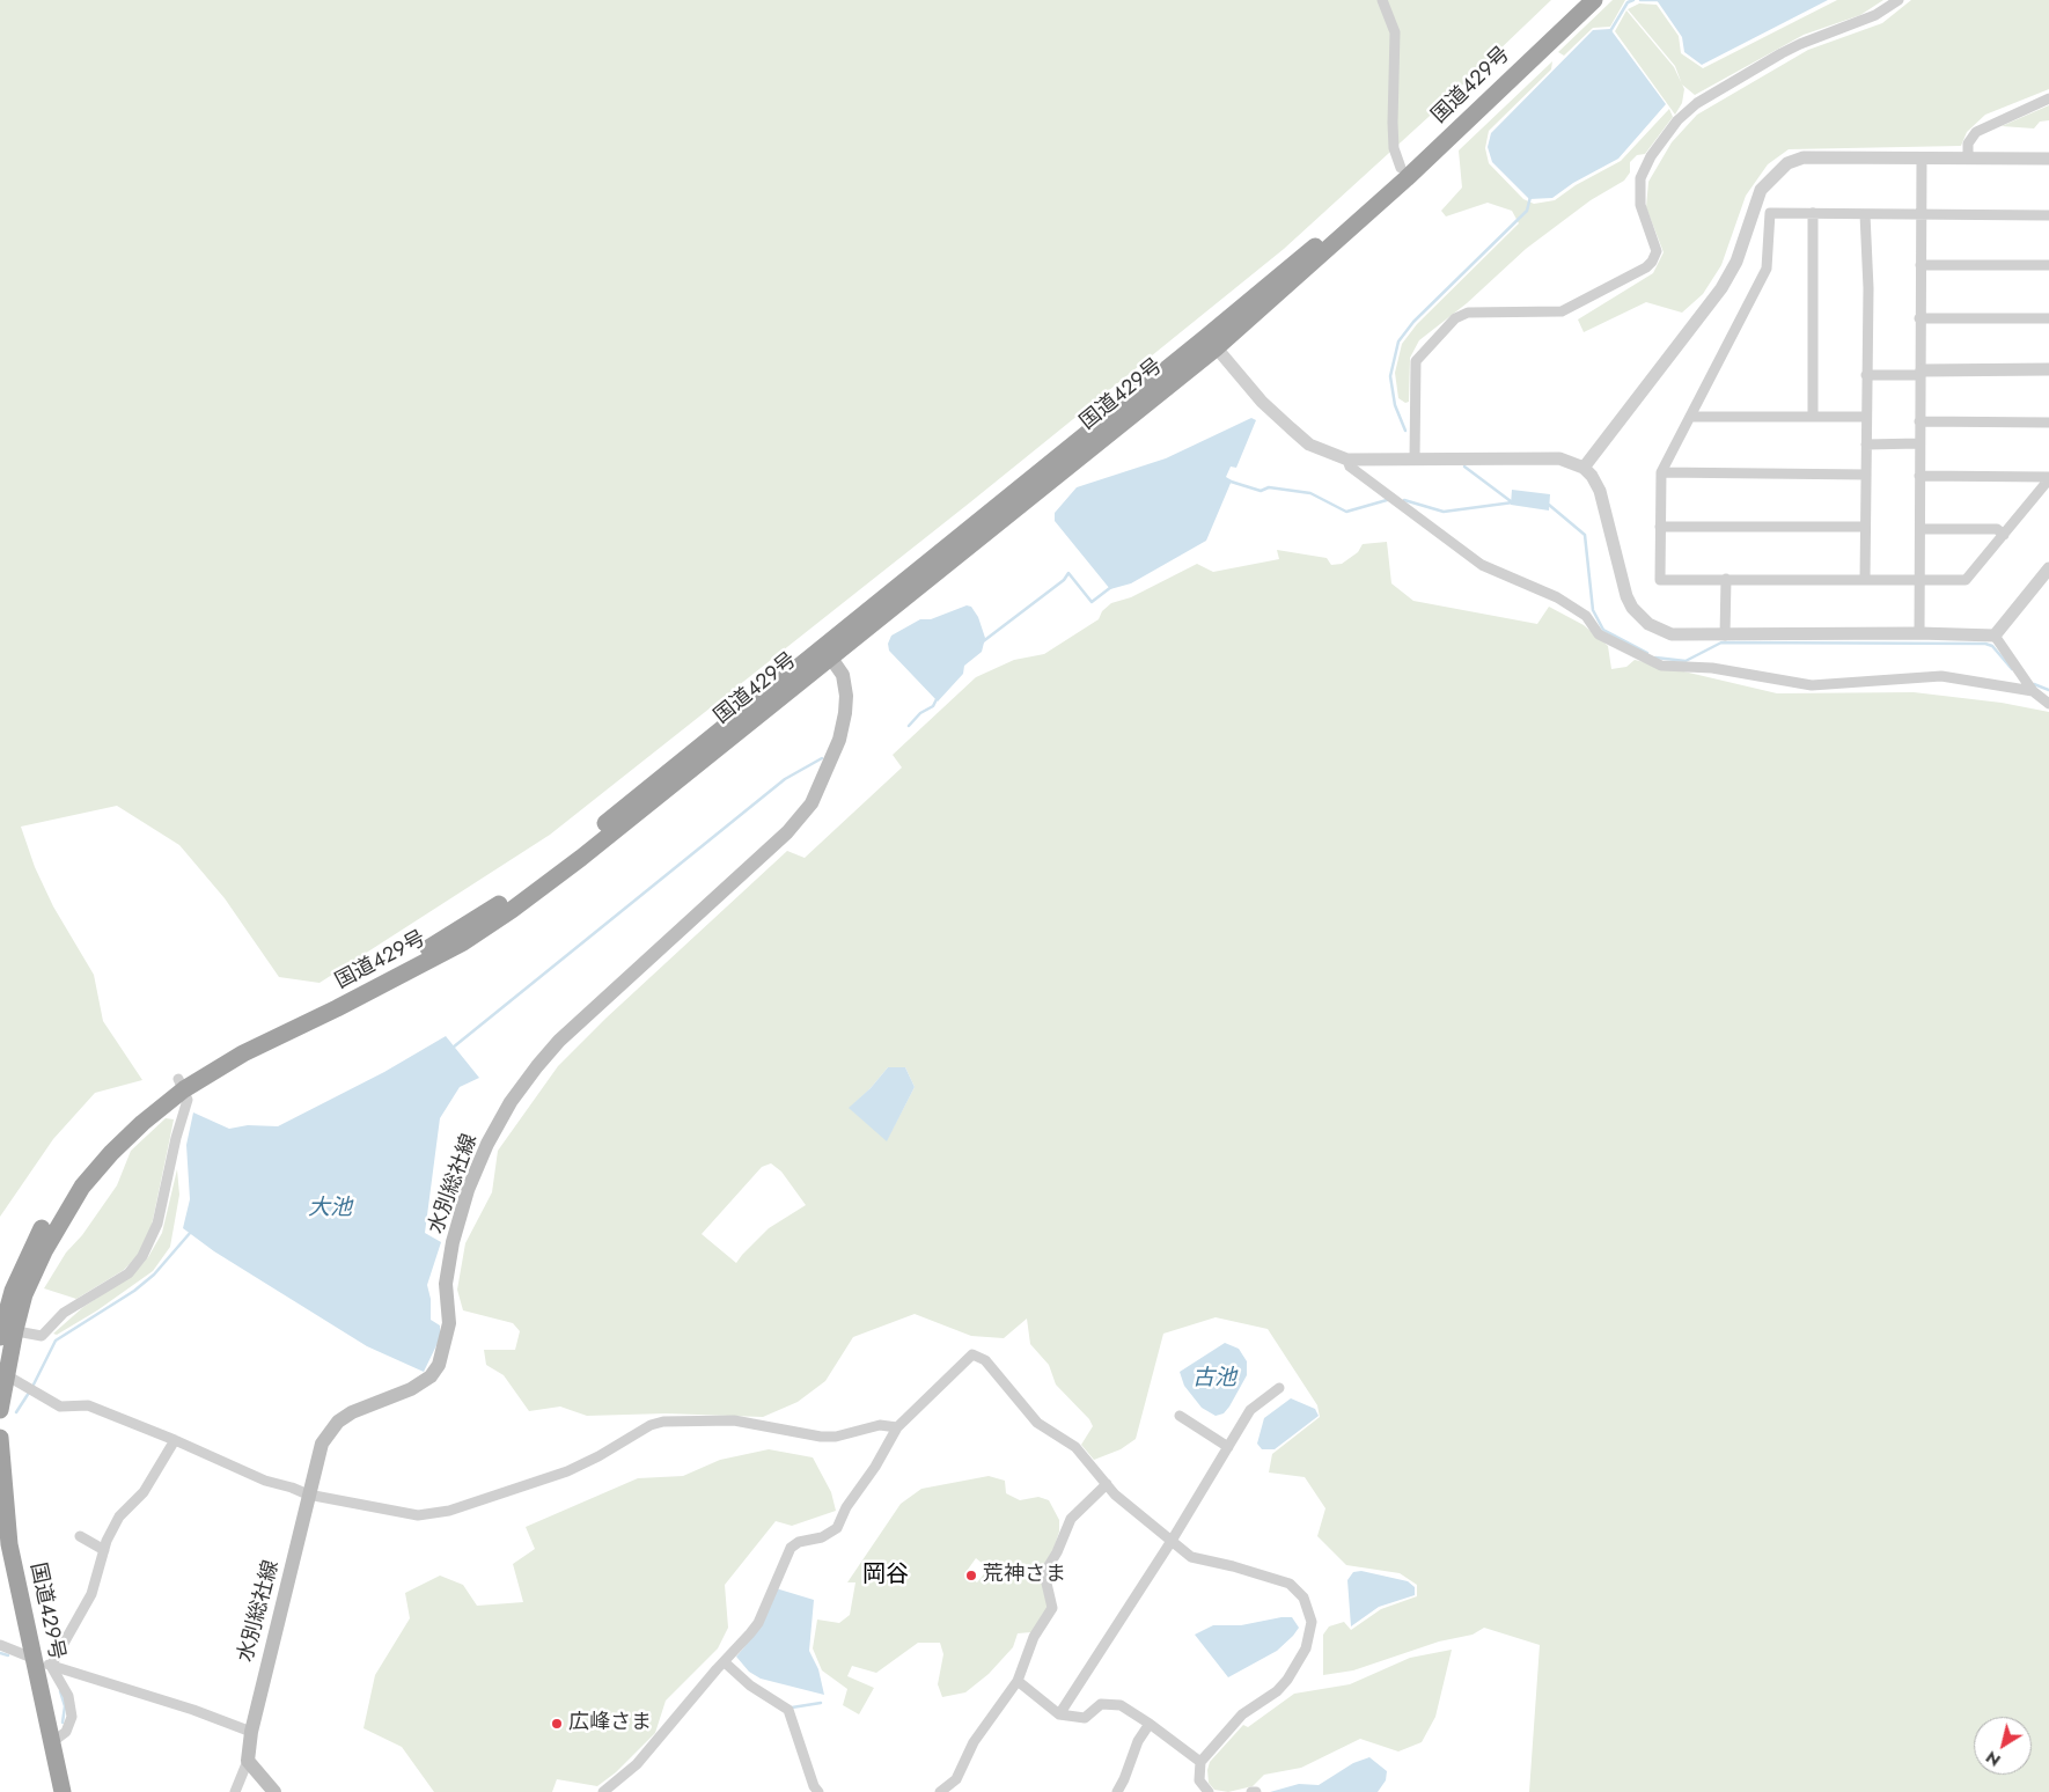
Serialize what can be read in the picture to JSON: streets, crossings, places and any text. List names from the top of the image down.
{
  "streets": {
    "highway": ["国道429号"],
    "main road": ["水別総社線"]
  },
  "crossings": [
    ["国道429号", "水別総社線"]
  ],
  "districts": ["岡谷"],
  "water": ["大池", "古池"],
  "places": ["荒神さま", "広峰さま"],
  "north": "bottom left"
}
